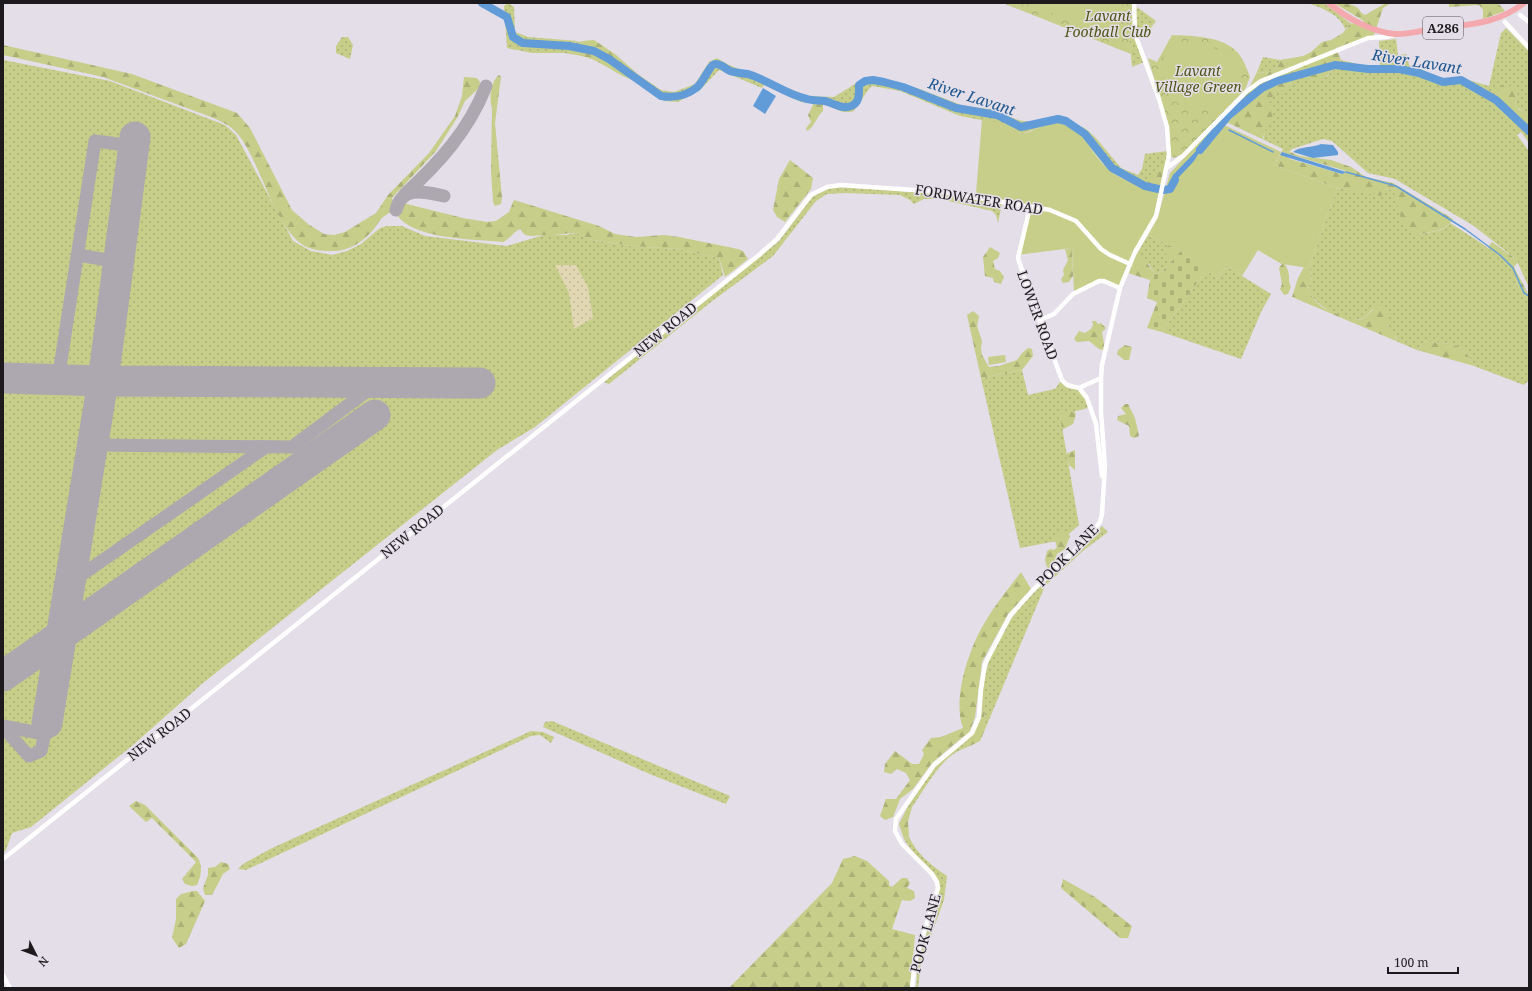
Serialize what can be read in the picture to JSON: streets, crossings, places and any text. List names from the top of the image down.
{
  "streets": {
    "main road": ["A286"],
    "street": [
      "FORDWATER ROAD",
      "LOWER ROAD",
      "NEW ROAD",
      "POOK LANE"
    ]
  },
  "crossings": [
    ["FORDWATER ROAD", "LOWER ROAD"],
    ["FORDWATER ROAD", "NEW ROAD"],
    ["FORDWATER ROAD", "POOK LANE"]
  ],
  "water": ["River Lavant"],
  "parks": ["Lavant Football Club", "Lavant Village Green"],
  "scale_bar": "100 m",
  "north": "bottom right"
}
